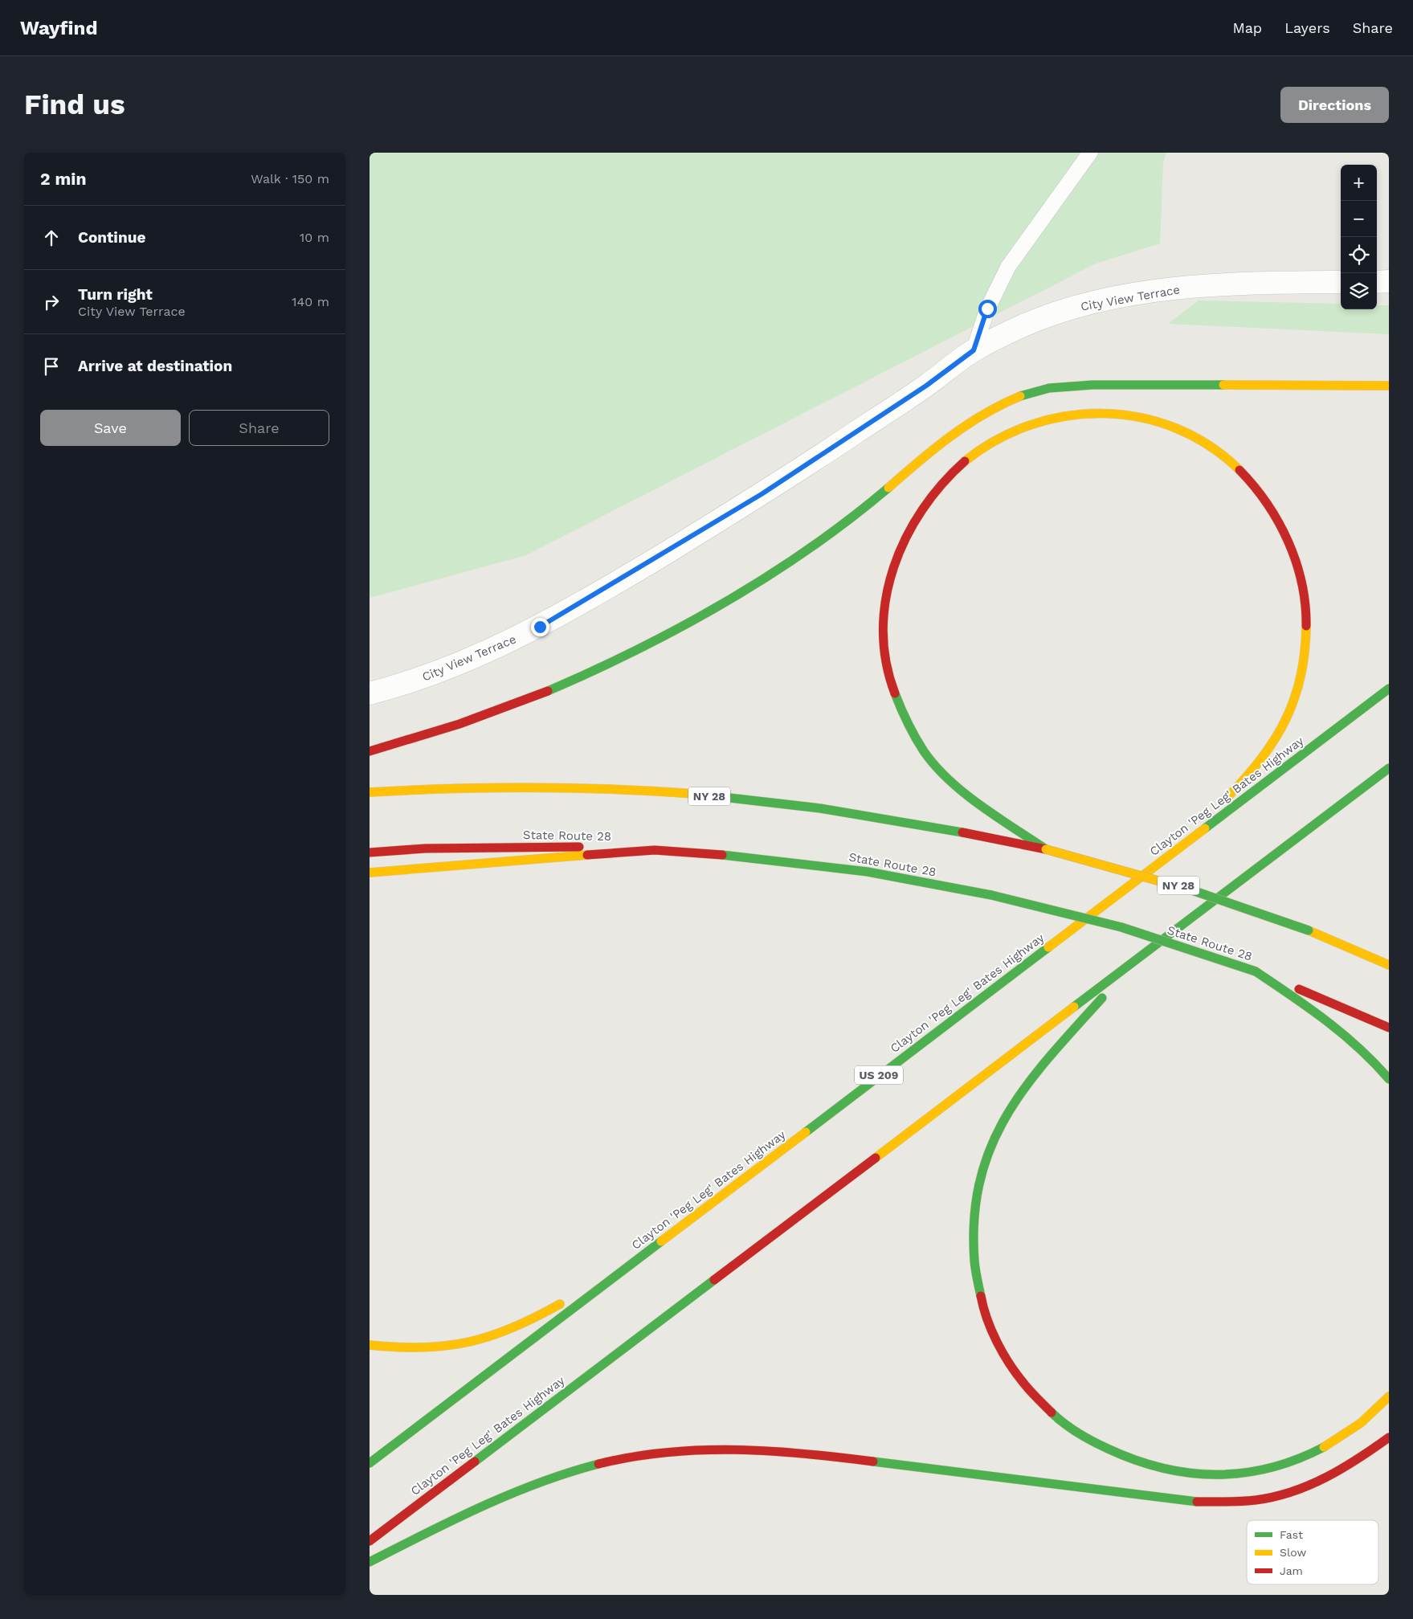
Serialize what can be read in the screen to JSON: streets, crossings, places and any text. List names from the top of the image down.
{
  "streets": {
    "main road": [
      "NY 28",
      "Clayton 'Peg Leg' Bates Highway",
      "State Route 28",
      "US 209"
    ],
    "street": ["City View Terrace"]
  },
  "legend": ["Fast", "Slow", "Jam"],
  "page": {
    "header": "Wayfind",
    "nav": ["Map", "Layers", "Share"],
    "buttons": [
      "Directions",
      ["Save", "Share"]
    ],
    "title": "Find us",
    "heading": ["2 min", "Walk · 150 m"],
    "map_buttons": ["+", "−"],
    "list": [
      ["Continue", "10 m"],
      ["Turn right", "City View Terrace", "140 m"],
      "Arrive at destination"
    ]
  }
}
